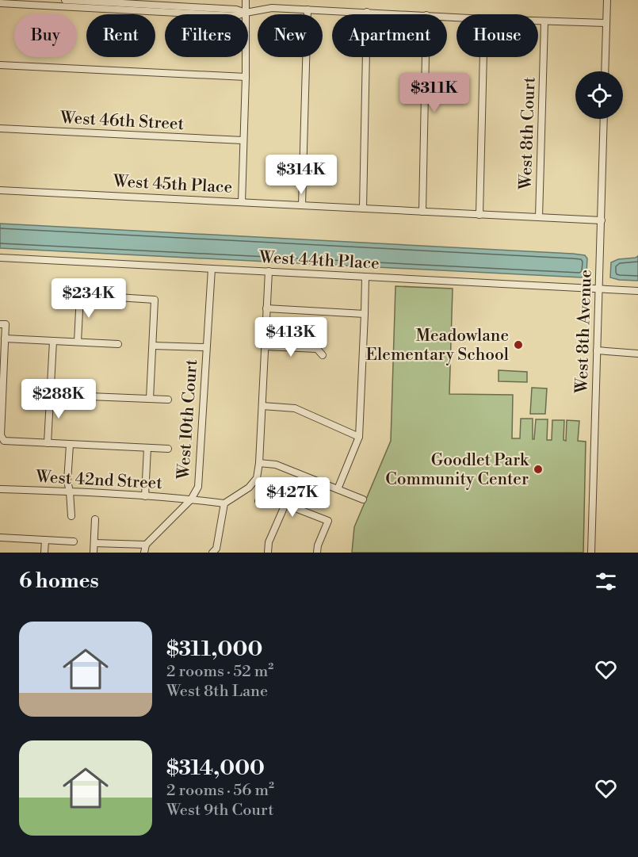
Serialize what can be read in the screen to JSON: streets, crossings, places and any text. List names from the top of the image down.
{
  "streets": {
    "street": [
      "West 46th Street",
      "West 8th Court",
      "West 45th Place",
      "West 44th Place",
      "West 8th Avenue",
      "West 10th Court",
      "West 42nd Street"
    ]
  },
  "crossings": [
    ["West 8th Court", "West 45th Place"],
    ["West 45th Place", "West 8th Avenue"],
    ["West 44th Place", "West 8th Avenue"],
    ["West 44th Place", "West 10th Court"],
    ["West 10th Court", "West 42nd Street"]
  ],
  "places": ["Meadowlane Elementary School", "Goodlet Park Community Center"],
  "page": {
    "chip": [
      "Buy",
      "Rent",
      "Filters",
      "New",
      "Apartment",
      "House"
    ],
    "price": [
      "$311K",
      "$314K",
      "$234K",
      "$413K",
      "$288K",
      "$427K"
    ],
    "heading": "6 homes",
    "list": [
      {
        "name": "$311,000",
        "note": "2 rooms · 52 m² · West 8th Lane"
      },
      {
        "name": "$314,000",
        "note": "2 rooms · 56 m² · West 9th Court"
      }
    ]
  }
}
